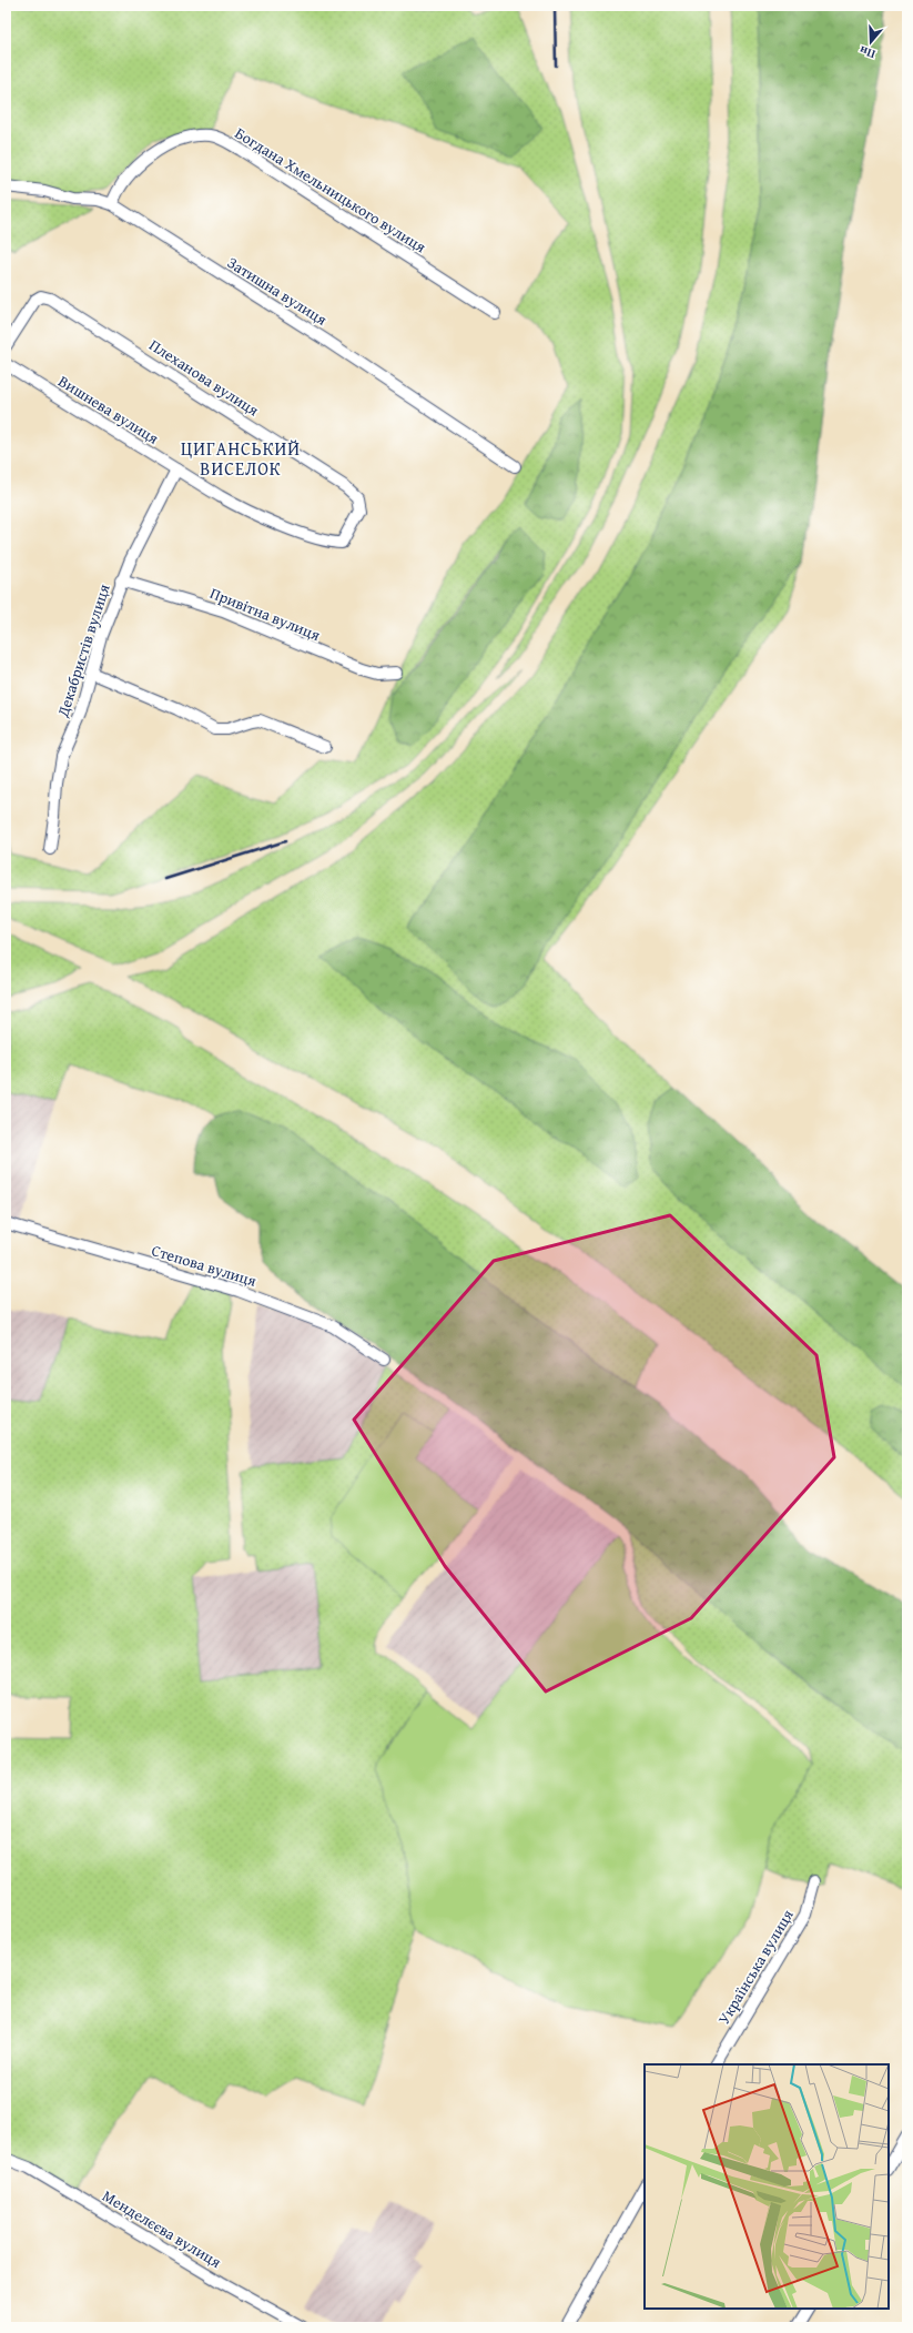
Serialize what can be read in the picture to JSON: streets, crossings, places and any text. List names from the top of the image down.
{
  "streets": {
    "street": [
      "Богдана Хмельницького вулиця",
      "Затишна вулиця",
      "Плеханова вулиця",
      "Вишнева вулиця",
      "Привітна вулиця",
      "Декабристів вулиця",
      "Степова вулиця",
      "Українська вулиця",
      "Менделєєва вулиця"
    ]
  },
  "crossings": [
    ["Богдана Хмельницького вулиця", "Затишна вулиця"],
    ["Плеханова вулиця", "Вишнева вулиця"],
    ["Вишнева вулиця", "Декабристів вулиця"],
    ["Привітна вулиця", "Декабристів вулиця"]
  ],
  "districts": ["ЦИГАНСЬКИЙ ВИСЕЛОК"],
  "north": "bottom"
}
